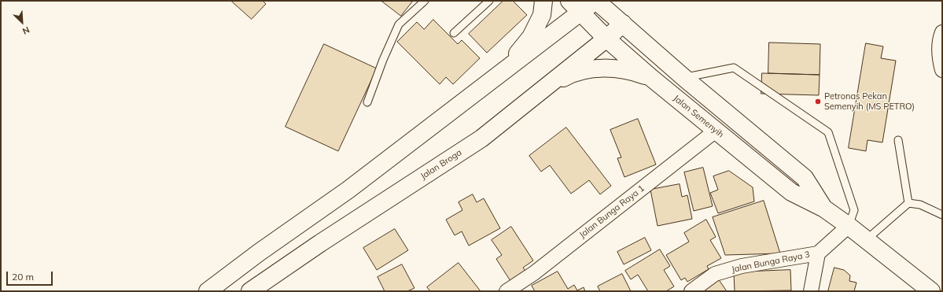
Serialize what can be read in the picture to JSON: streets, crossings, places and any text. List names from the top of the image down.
{
  "streets": {
    "main road": ["Jalan Semenyih", "Jalan Broga"],
    "street": ["Jalan Bunga Raya 1", "Jalan Bunga Raya 3"]
  },
  "crossings": [
    ["Jalan Semenyih", "Jalan Broga"],
    ["Jalan Semenyih", "Jalan Bunga Raya 1"]
  ],
  "places": ["Petronas Pekan Semenyih (MS PETRO)"],
  "scale_bar": "20 m",
  "north": "bottom right"
}
